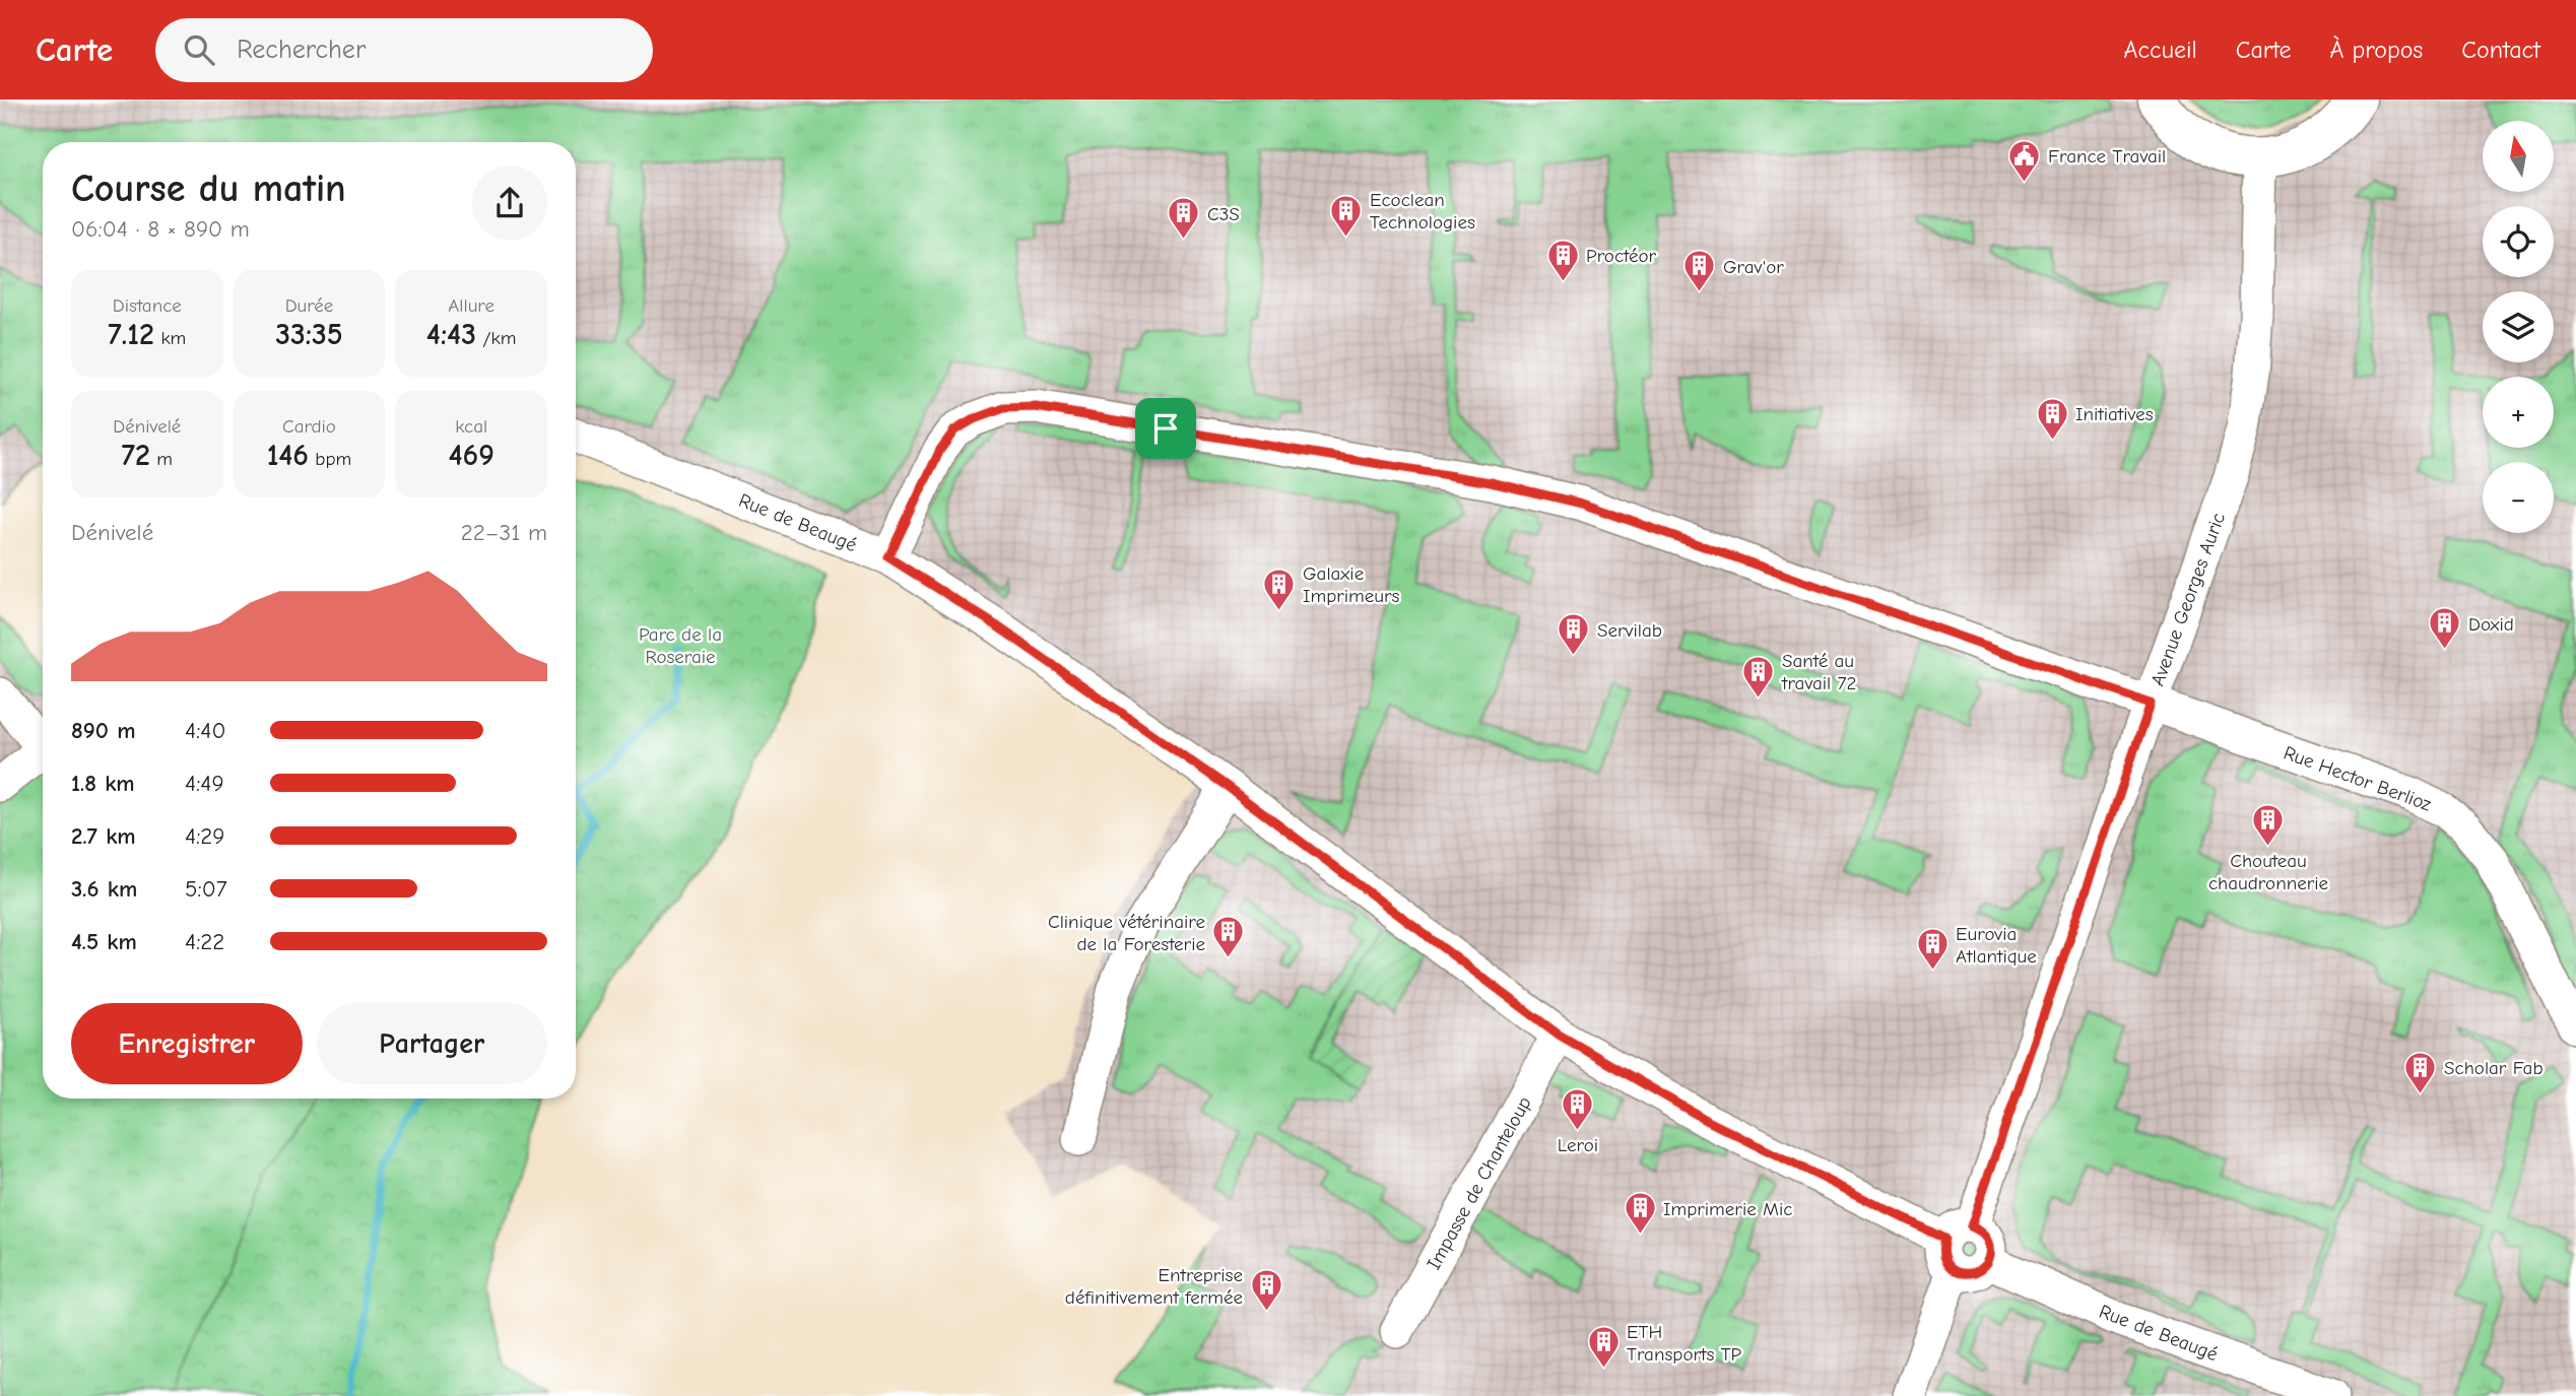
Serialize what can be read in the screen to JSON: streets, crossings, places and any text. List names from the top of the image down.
{
  "streets": {
    "street": [
      "Rue de Beaugé",
      "Avenue Georges Auric",
      "Rue Hector Berlioz",
      "Impasse de Chanteloup"
    ]
  },
  "crossings": [
    ["Rue de Beaugé", "Avenue Georges Auric"],
    ["Rue de Beaugé", "Rue Hector Berlioz"],
    ["Rue de Beaugé", "Impasse de Chanteloup"],
    ["Avenue Georges Auric", "Rue Hector Berlioz"]
  ],
  "parks": ["Parc de la Roseraie"],
  "places": {
    "public building": ["France Travail"],
    "building": [
      "Ecoclean Technologies",
      "C3S",
      "Proctéor",
      "Grav'or",
      "Initiatives",
      "Galaxie Imprimeurs",
      "Doxid",
      "Servilab",
      "Santé au travail 72",
      "Chouteau chaudronnerie",
      "Clinique vétérinaire de la Foresterie",
      "Eurovia Atlantique",
      "Scholar Fab",
      "Leroi",
      "Imprimerie Mic",
      "Entreprise définitivement fermée",
      "ETH Transports TP"
    ]
  },
  "north": "top",
  "page": {
    "header": "Carte",
    "search": "Rechercher",
    "nav": [
      "Accueil",
      "Carte",
      "À propos",
      "Contact"
    ],
    "map_buttons": ["+", "−"],
    "heading": ["Course du matin", "06:04 · 8 × 890 m"],
    "stats": [
      ["Distance", "7.12 km"],
      ["Durée", "33:35"],
      ["Allure", "4:43 /km"],
      ["Dénivelé", "72 m"],
      ["Cardio", "146 bpm"],
      ["kcal", "469"]
    ],
    "chart": ["Dénivelé", "22–31 m"],
    "list": [
      {
        "name": "890 m",
        "note": "4:40"
      },
      {
        "name": "1.8 km",
        "note": "4:49"
      },
      {
        "name": "2.7 km",
        "note": "4:29"
      },
      {
        "name": "3.6 km",
        "note": "5:07"
      },
      {
        "name": "4.5 km",
        "note": "4:22"
      }
    ],
    "buttons": ["Enregistrer", "Partager"]
  }
}
